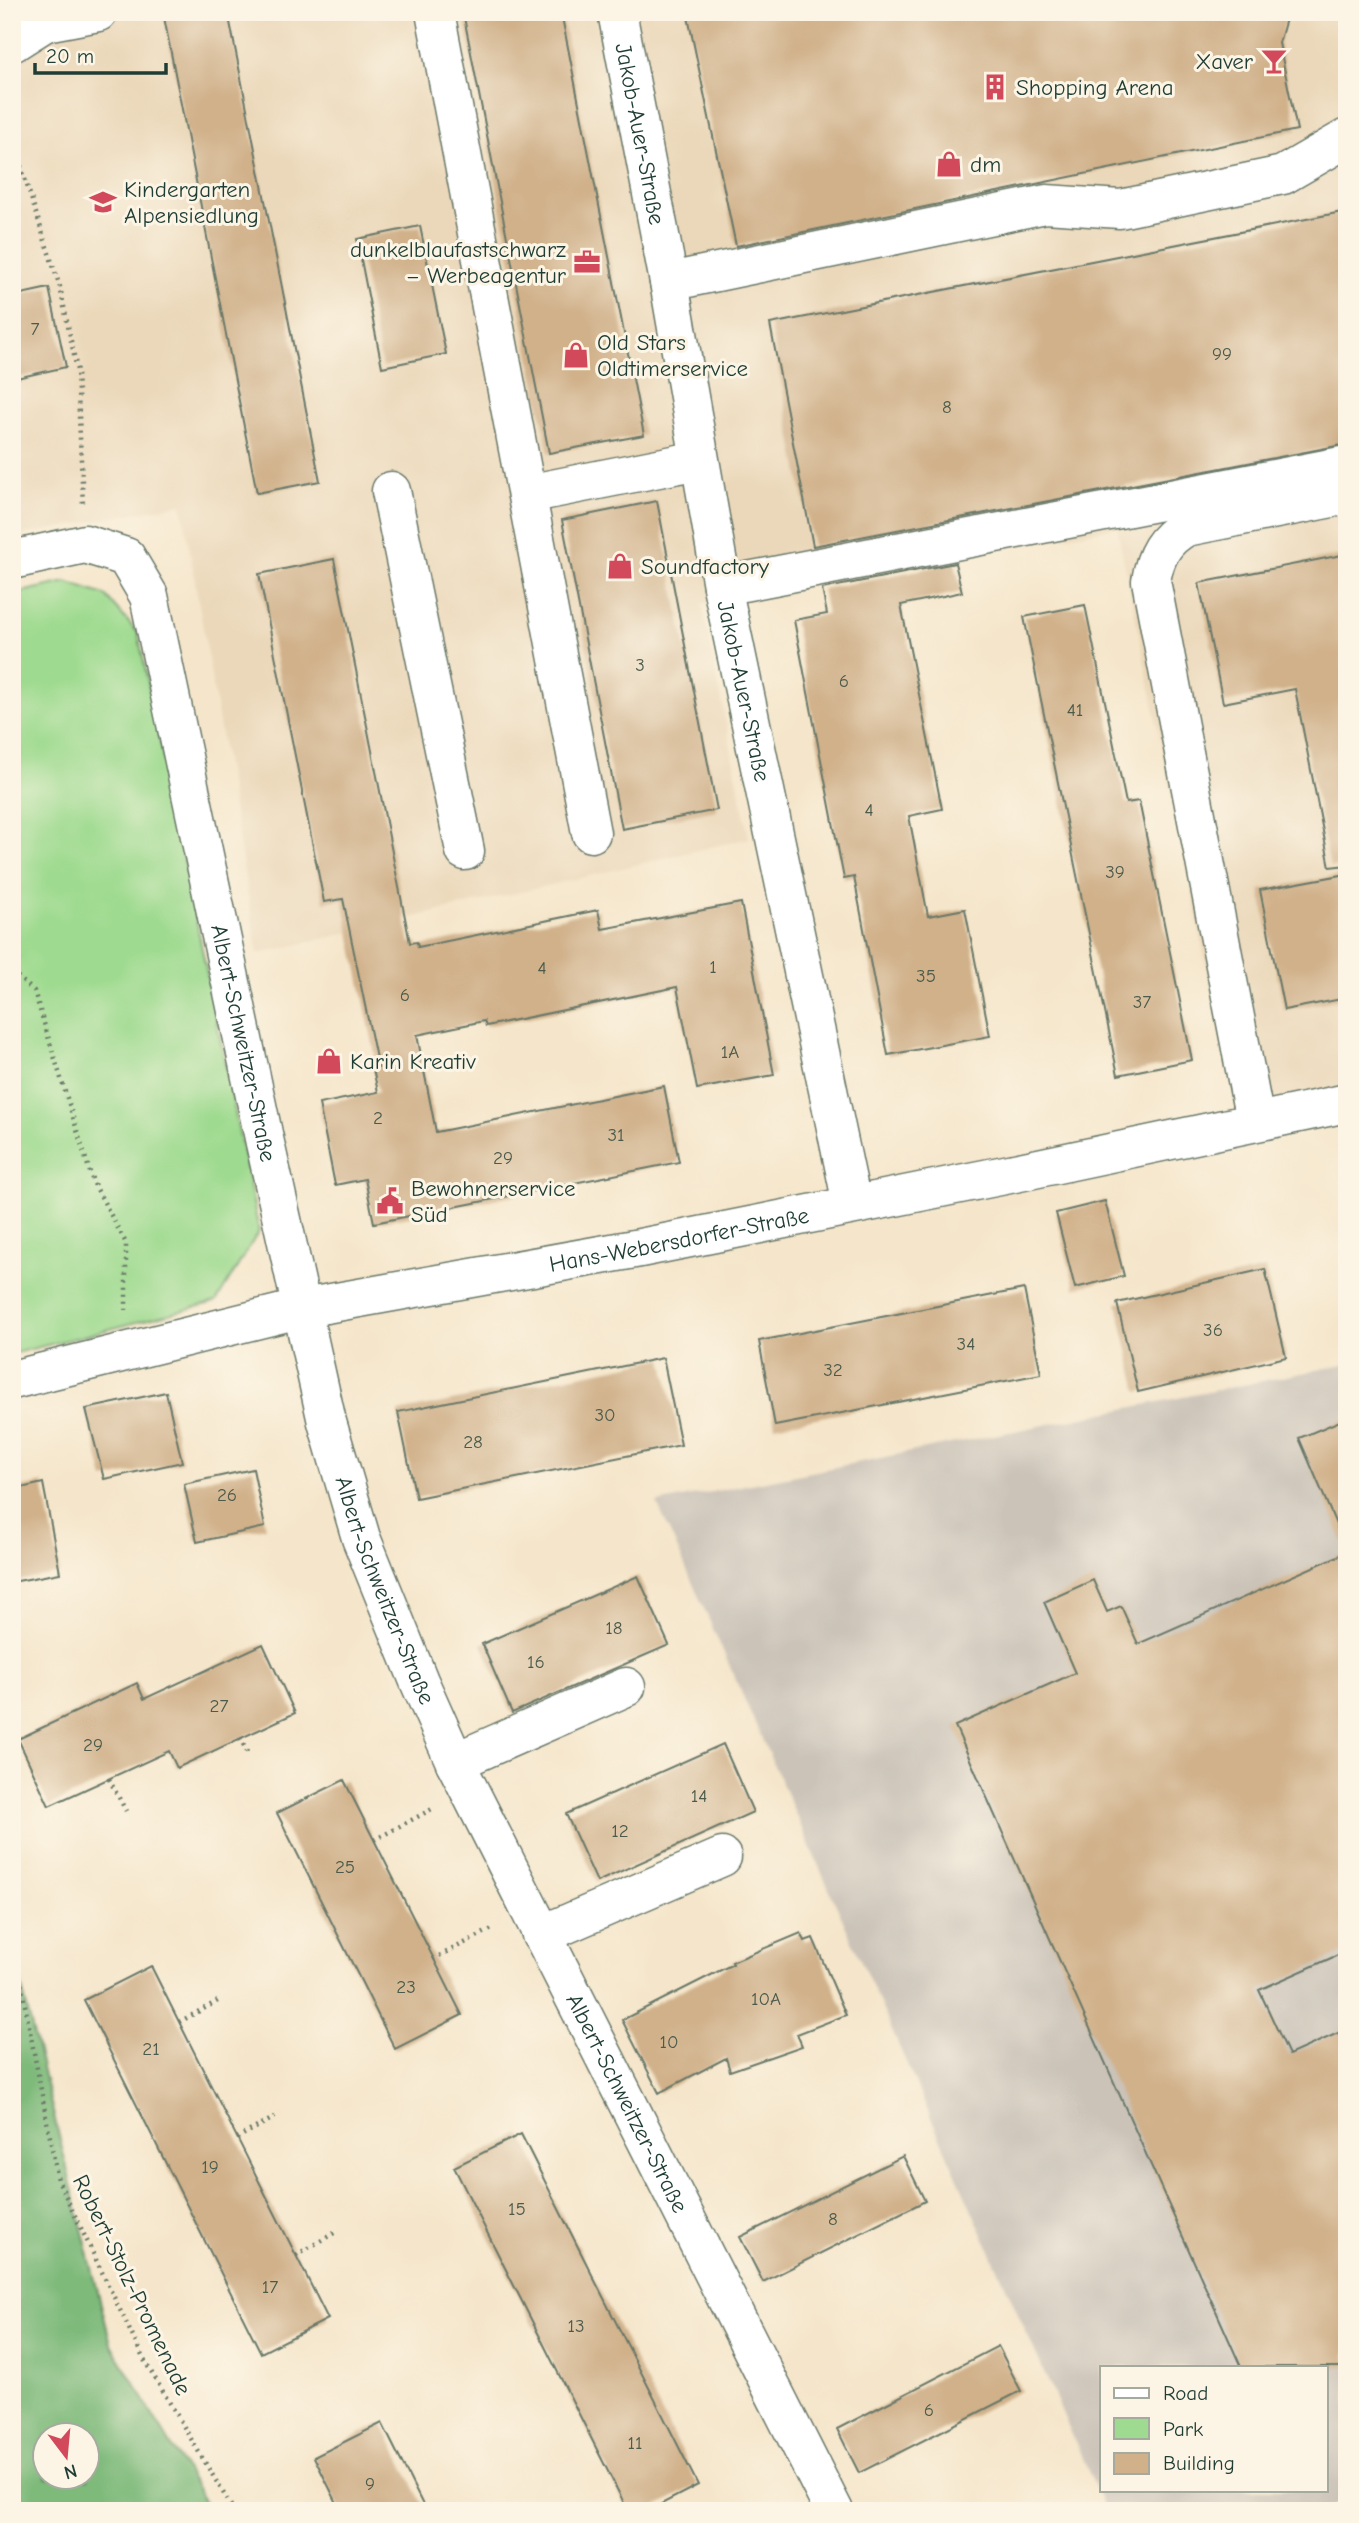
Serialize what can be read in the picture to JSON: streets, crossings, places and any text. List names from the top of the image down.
{
  "streets": {
    "street": ["Jakob-Auer-Straße", "Albert-Schweitzer-Straße", "Hans-Webersdorfer-Straße"],
    "path": ["Robert-Stolz-Promenade"]
  },
  "crossings": [
    ["Jakob-Auer-Straße", "Hans-Webersdorfer-Straße"],
    ["Albert-Schweitzer-Straße", "Hans-Webersdorfer-Straße"]
  ],
  "places": {
    "bar": ["Xaver"],
    "building": ["Shopping Arena"],
    "shop": [
      "dm",
      "Old Stars Oldtimerservice",
      "Soundfactory",
      "Karin Kreativ"
    ],
    "school or university": ["Kindergarten Alpensiedlung"],
    "office": ["dunkelblaufastschwarz – Werbeagentur"],
    "public building": ["Bewohnerservice Süd"]
  },
  "house_numbers": [
    "7",
    "99",
    "8",
    "3",
    "6",
    "41",
    "4",
    "39",
    "1",
    "4",
    "35",
    "6",
    "37",
    "1A",
    "2",
    "31",
    "29",
    "36",
    "34",
    "32",
    "30",
    "28",
    "26",
    "18",
    "16",
    "27",
    "29",
    "14",
    "12",
    "25",
    "23",
    "10A",
    "10",
    "21",
    "19",
    "15",
    "8",
    "17",
    "13",
    "6",
    "11",
    "9"
  ],
  "legend": ["Road", "Park", "Building"],
  "scale_bar": "20 m",
  "north": "bottom"
}
